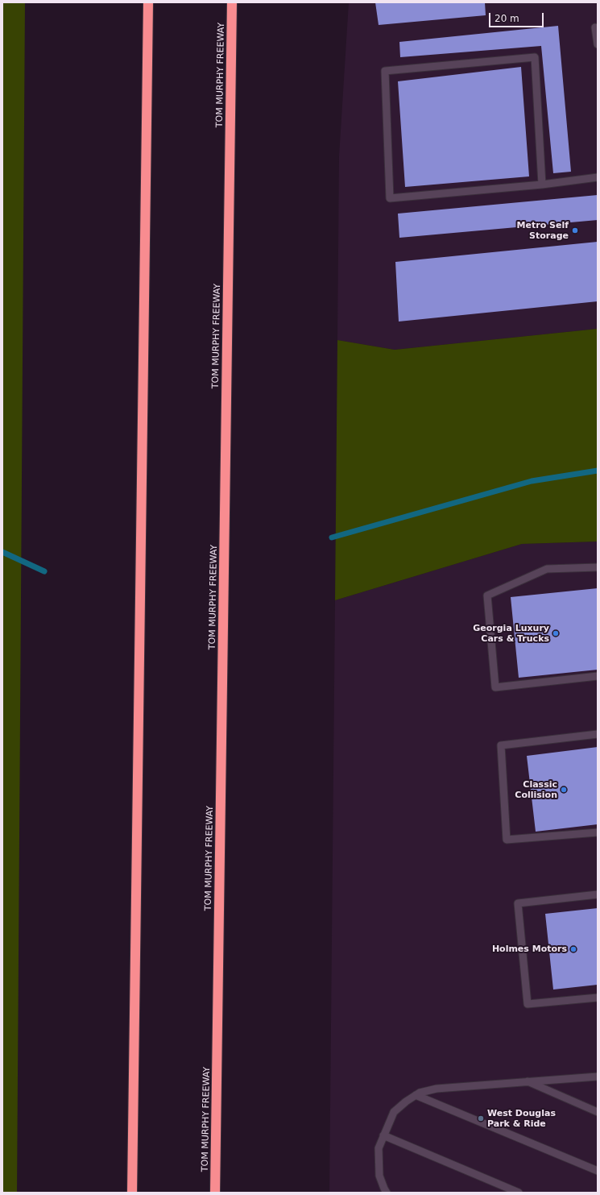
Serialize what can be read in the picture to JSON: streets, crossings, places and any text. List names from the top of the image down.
{
  "streets": {
    "highway": ["TOM MURPHY FREEWAY"]
  },
  "places": [
    "Metro Self Storage",
    "Georgia Luxury Cars & Trucks",
    "Classic Collision",
    "Holmes Motors",
    "West Douglas Park & Ride"
  ],
  "scale_bar": "20 m"
}
